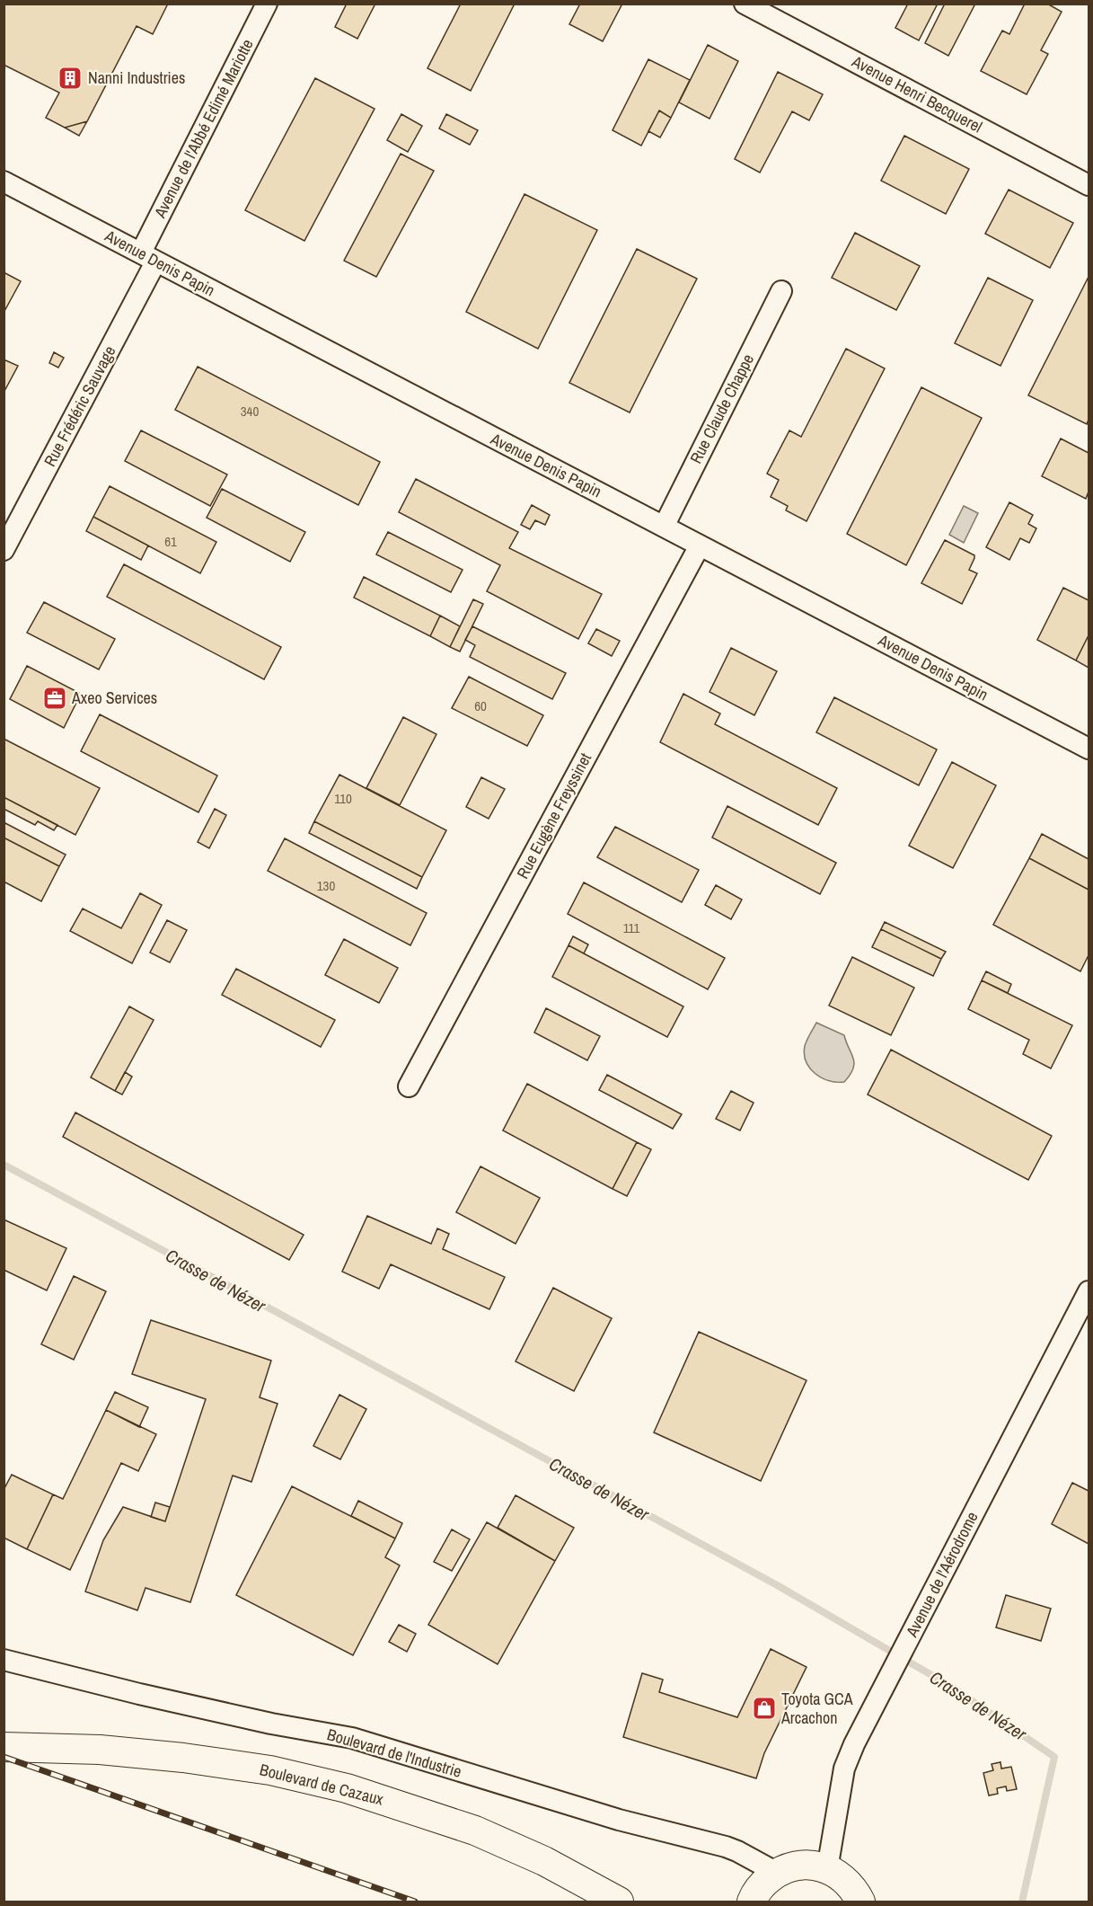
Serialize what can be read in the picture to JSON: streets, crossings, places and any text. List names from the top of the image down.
{
  "streets": {
    "main road": ["Boulevard de Cazaux"],
    "street": [
      "Avenue Henri Becquerel",
      "Avenue de l'Abbé Edimé Mariotte",
      "Avenue Denis Papin",
      "Rue Frédéric Sauvage",
      "Rue Claude Chappe",
      "Rue Eugène Freyssinet",
      "Avenue de l'Aérodrome",
      "Boulevard de l'Industrie"
    ]
  },
  "crossings": [
    ["Avenue de l'Abbé Edimé Mariotte", "Avenue Denis Papin"],
    ["Avenue de l'Abbé Edimé Mariotte", "Rue Frédéric Sauvage"],
    ["Avenue Denis Papin", "Rue Frédéric Sauvage"],
    ["Avenue Denis Papin", "Rue Claude Chappe"],
    ["Avenue Denis Papin", "Rue Eugène Freyssinet"]
  ],
  "water": ["Crasse de Nézer"],
  "places": {
    "building": ["Nanni Industries"],
    "office": ["Axeo Services"],
    "shop": ["Toyota GCA Arcachon"]
  },
  "house_numbers": [
    "340",
    "61",
    "60",
    "110",
    "130",
    "111"
  ]
}
